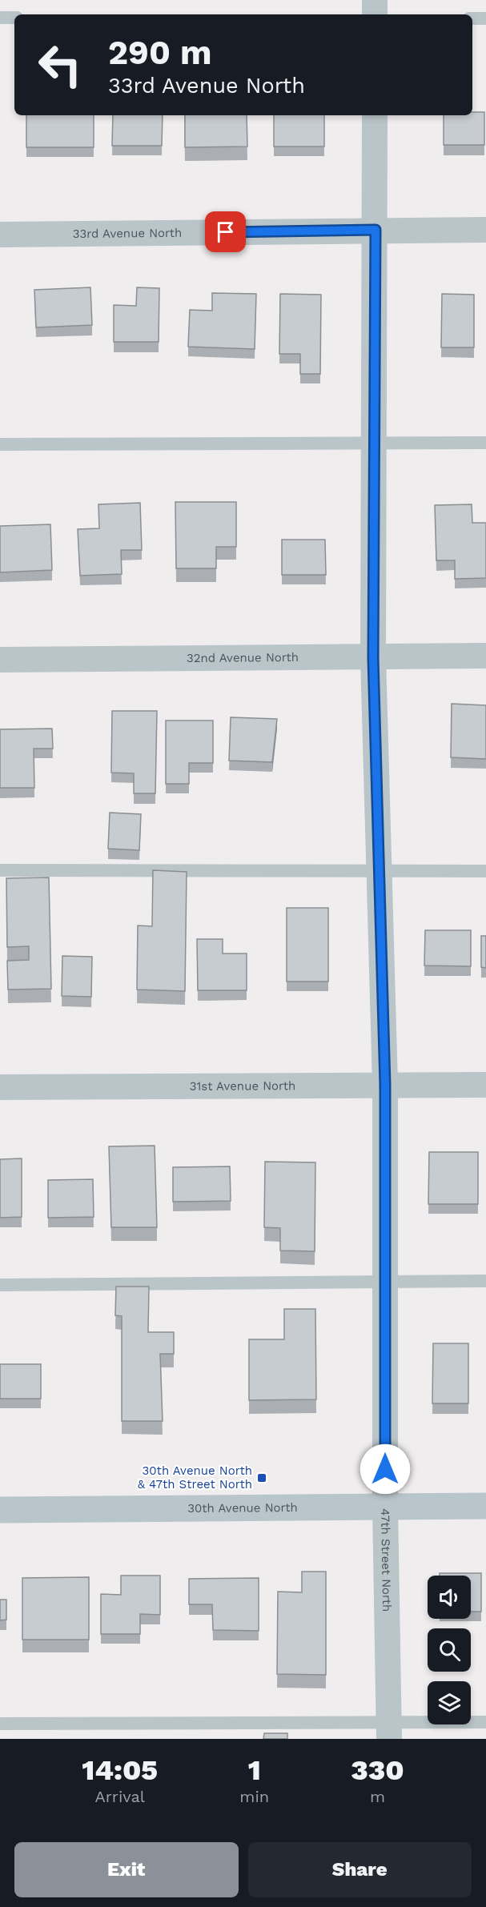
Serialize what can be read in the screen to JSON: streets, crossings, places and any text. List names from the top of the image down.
{
  "streets": {
    "street": [
      "33rd Avenue North",
      "32nd Avenue North",
      "31st Avenue North",
      "30th Avenue North",
      "47th Street North"
    ]
  },
  "crossings": [
    ["33rd Avenue North", "47th Street North"],
    ["32nd Avenue North", "47th Street North"],
    ["31st Avenue North", "47th Street North"],
    ["30th Avenue North", "47th Street North"]
  ],
  "places": {
    "transit": ["30th Avenue North & 47th Street North"]
  },
  "page": {
    "turn": ["290 m", "33rd Avenue North"],
    "eta": [
      "14:05",
      "Arrival",
      "1",
      "min",
      "330",
      "m"
    ],
    "buttons": ["Exit", "Share"]
  }
}
